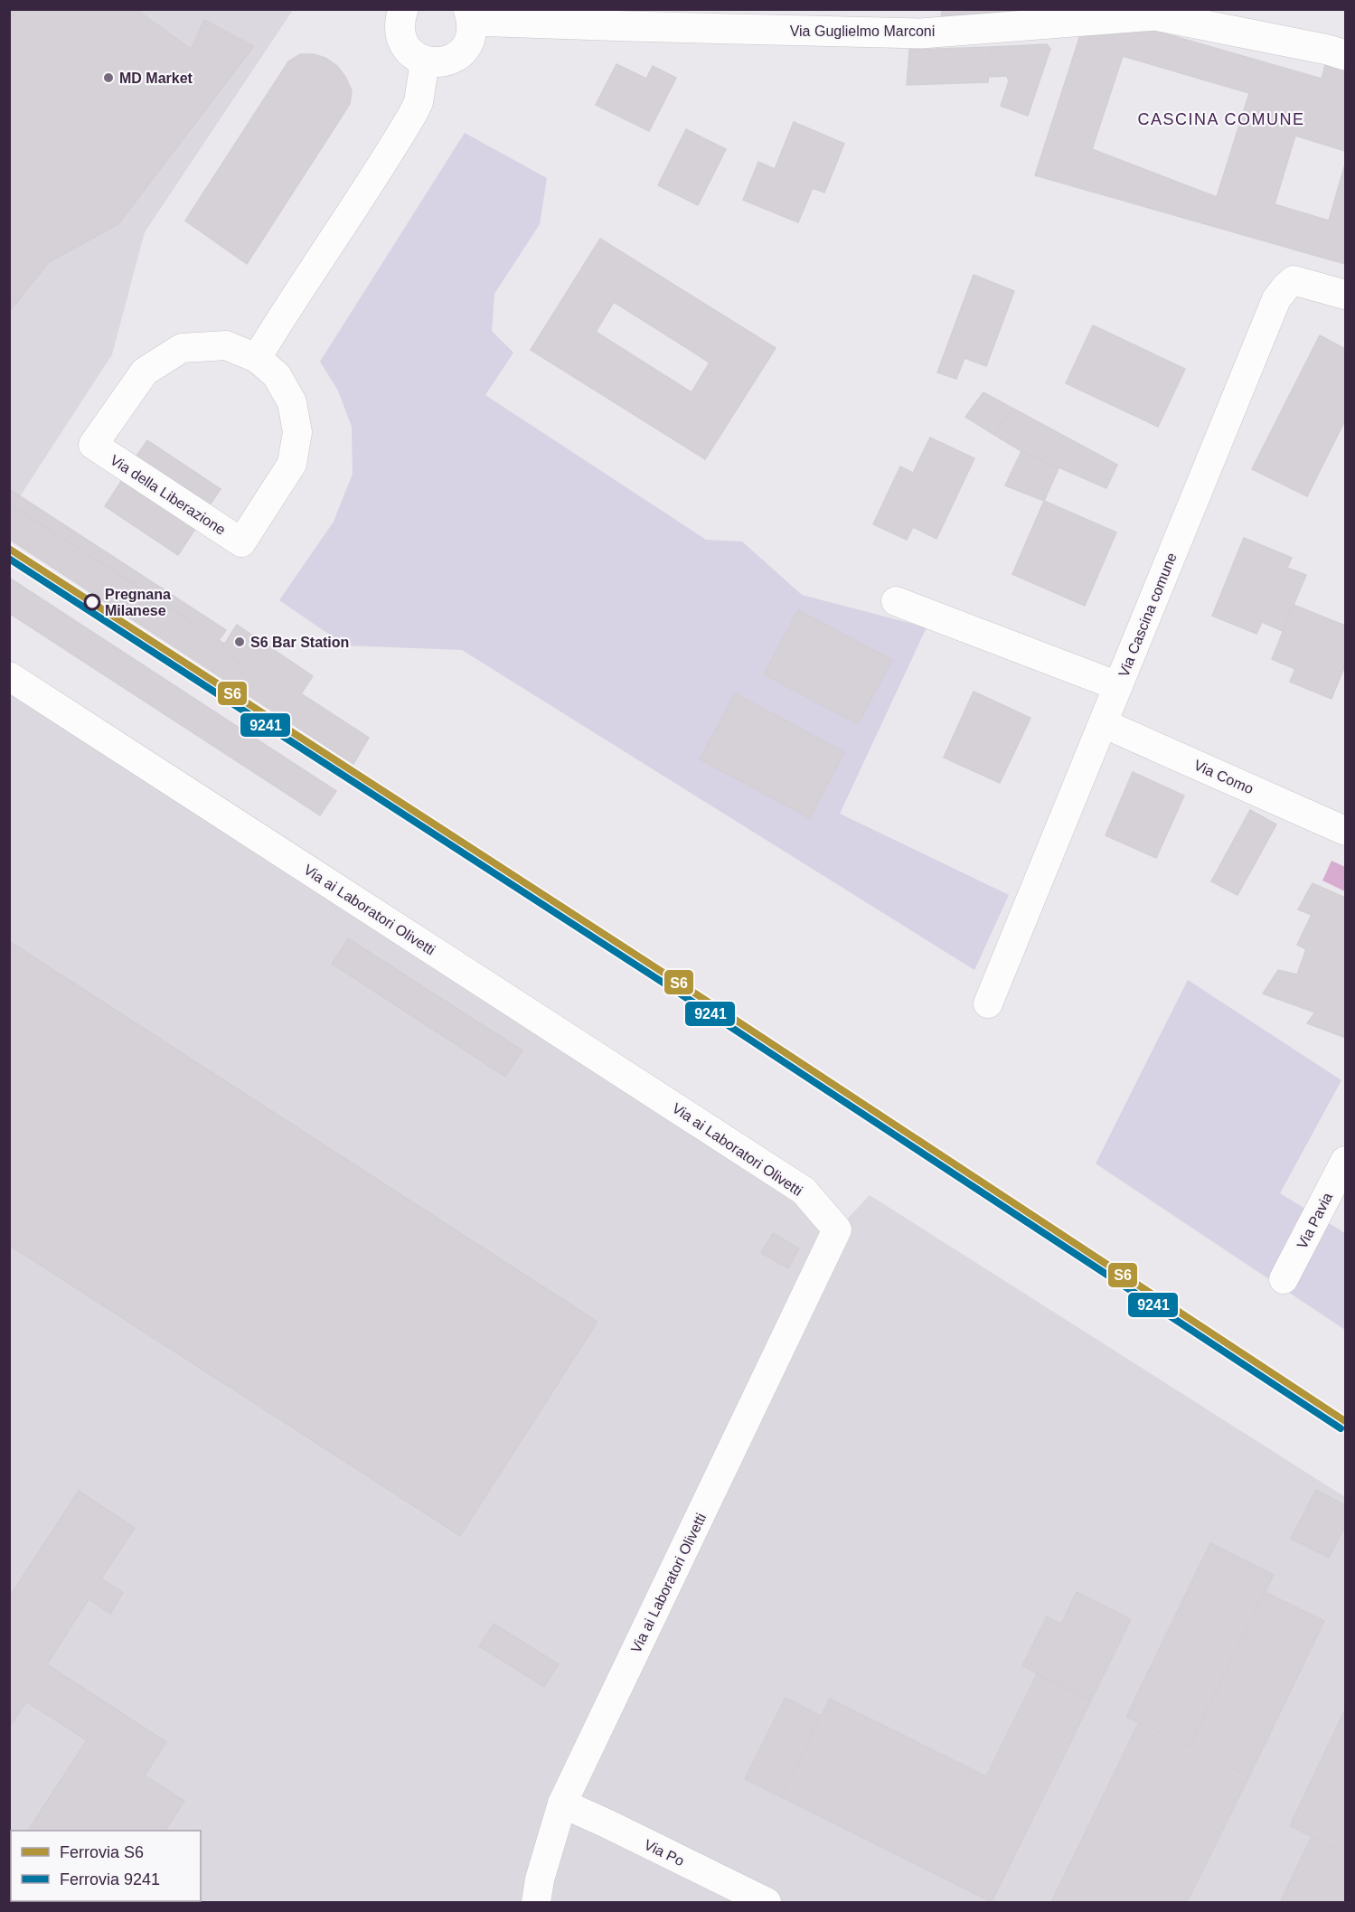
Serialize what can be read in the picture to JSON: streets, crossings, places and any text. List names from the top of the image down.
{
  "streets": {
    "street": [
      "Via Guglielmo Marconi",
      "Via della Liberazione",
      "Via Cascina comune",
      "Via Como",
      "Via ai Laboratori Olivetti",
      "Via Pavia",
      "Via Po"
    ]
  },
  "crossings": [
    ["Via Cascina comune", "Via Como"],
    ["Via ai Laboratori Olivetti", "Via Po"]
  ],
  "districts": ["CASCINA COMUNE"],
  "places": ["MD Market", "Pregnana Milanese", "S6 Bar Station"],
  "lines": ["rail line S6", "rail line 9241"],
  "legend": ["Ferrovia S6", "Ferrovia 9241"]
}
